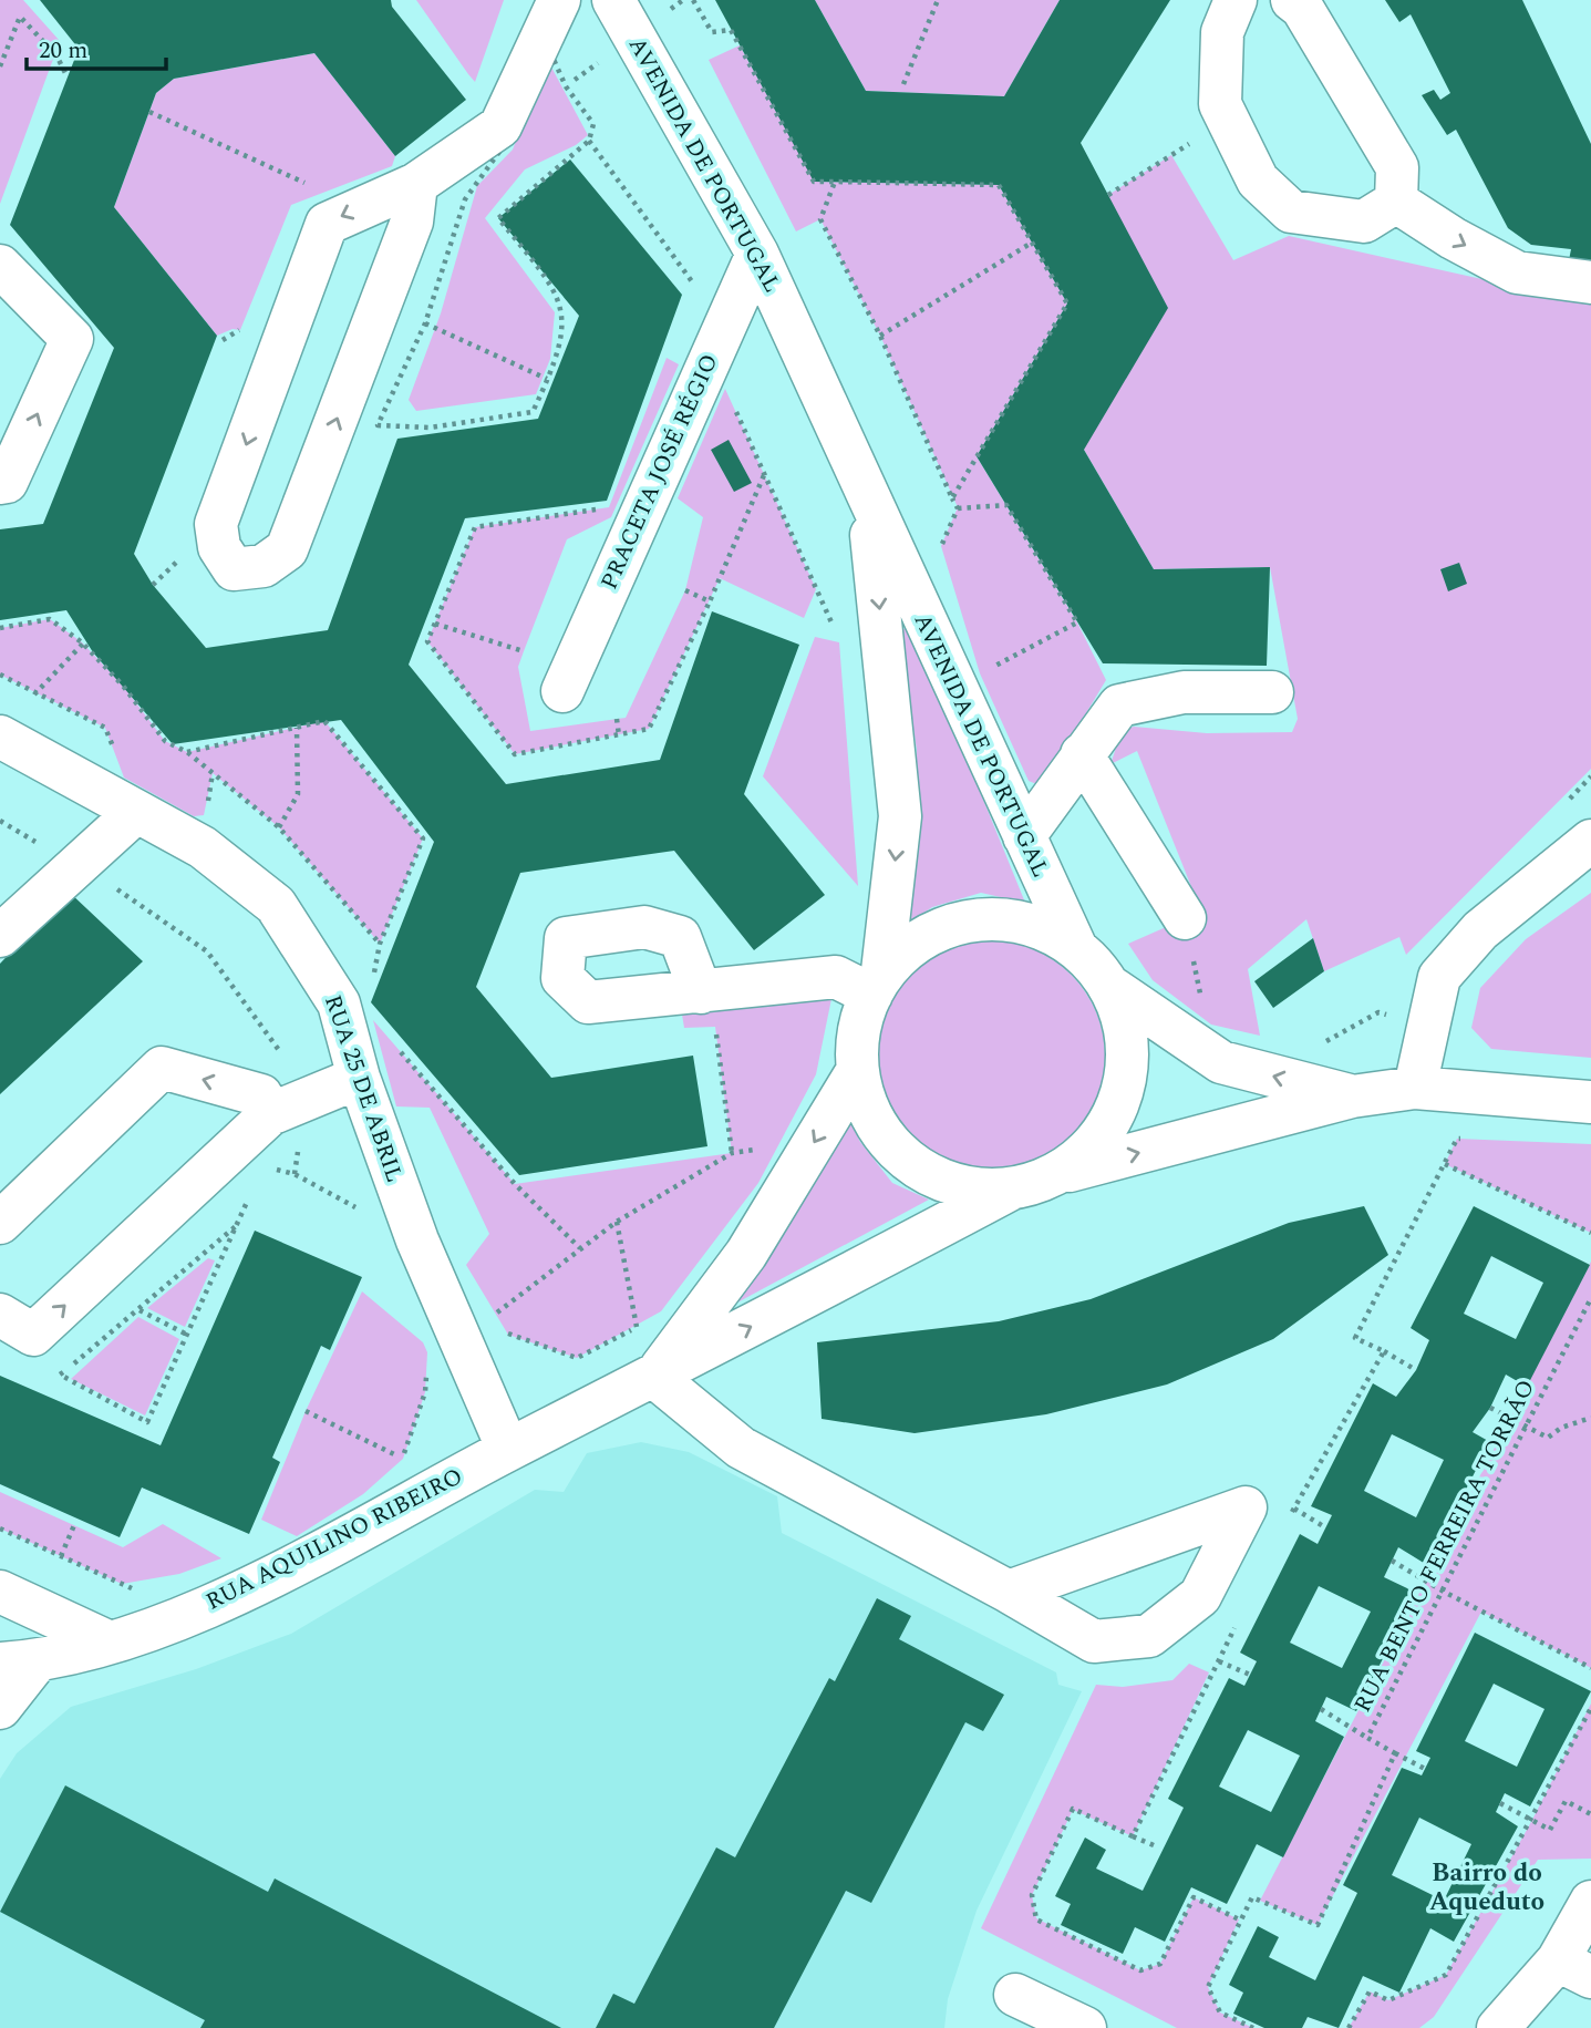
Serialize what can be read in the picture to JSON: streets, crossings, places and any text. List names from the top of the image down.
{
  "streets": {
    "street": [
      "AVENIDA DE PORTUGAL",
      "PRACETA JOSÉ RÉGIO",
      "RUA 25 DE ABRIL",
      "RUA AQUILINO RIBEIRO"
    ],
    "path": ["RUA BENTO FERREIRA TORRÃO"]
  },
  "crossings": [
    ["AVENIDA DE PORTUGAL", "PRACETA JOSÉ RÉGIO"],
    ["AVENIDA DE PORTUGAL", "RUA AQUILINO RIBEIRO"],
    ["RUA 25 DE ABRIL", "RUA AQUILINO RIBEIRO"]
  ],
  "districts": ["Bairro do Aqueduto"],
  "scale_bar": "20 m"
}
